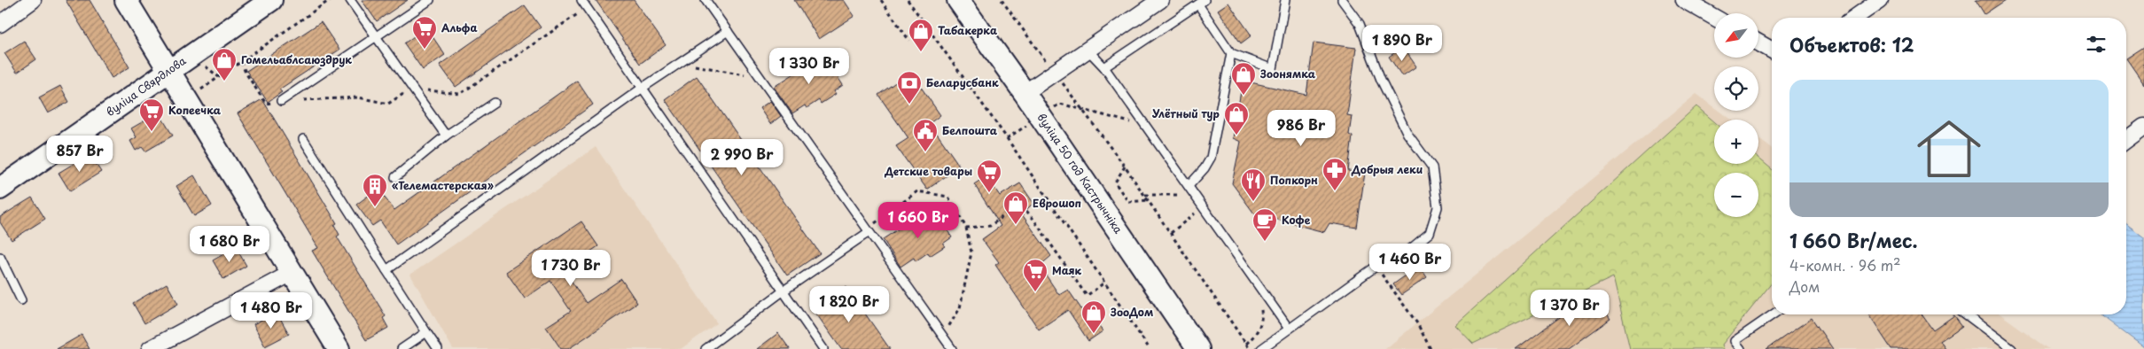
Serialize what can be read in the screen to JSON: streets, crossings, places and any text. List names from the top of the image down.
{
  "streets": {
    "main road": ["вуліца Свярдлова", "вуліца 50 год Кастрычніка"]
  },
  "places": {
    "supermarket": [
      "Альфа",
      "Копеечка",
      "Детские товары",
      "Маяк"
    ],
    "shop": [
      "Табакерка",
      "Гомельаблсаюздрук",
      "Зоонямка",
      "Улётный тур",
      "Еврошоп",
      "ЗооДом"
    ],
    "bank": ["Беларусбанк"],
    "public building": ["Белпошта"],
    "pharmacy": ["Добрыя леки"],
    "restaurant": ["Попкорн"],
    "building": ["«Телемастерская»"],
    "cafe": ["Кофе"]
  },
  "north": "bottom left",
  "page": {
    "map_buttons": ["+", "−"],
    "heading": "Объектов: 12",
    "price": [
      "1 890 Br",
      "1 330 Br",
      "986 Br",
      "857 Br",
      "2 990 Br",
      "1 660 Br",
      "1 680 Br",
      "1 460 Br",
      "1 730 Br",
      "1 820 Br",
      "1 370 Br",
      "1 480 Br"
    ],
    "list": [
      {
        "name": "1 660 Br/мес.",
        "note": "4-комн. · 96 m² · Дом"
      }
    ]
  }
}
